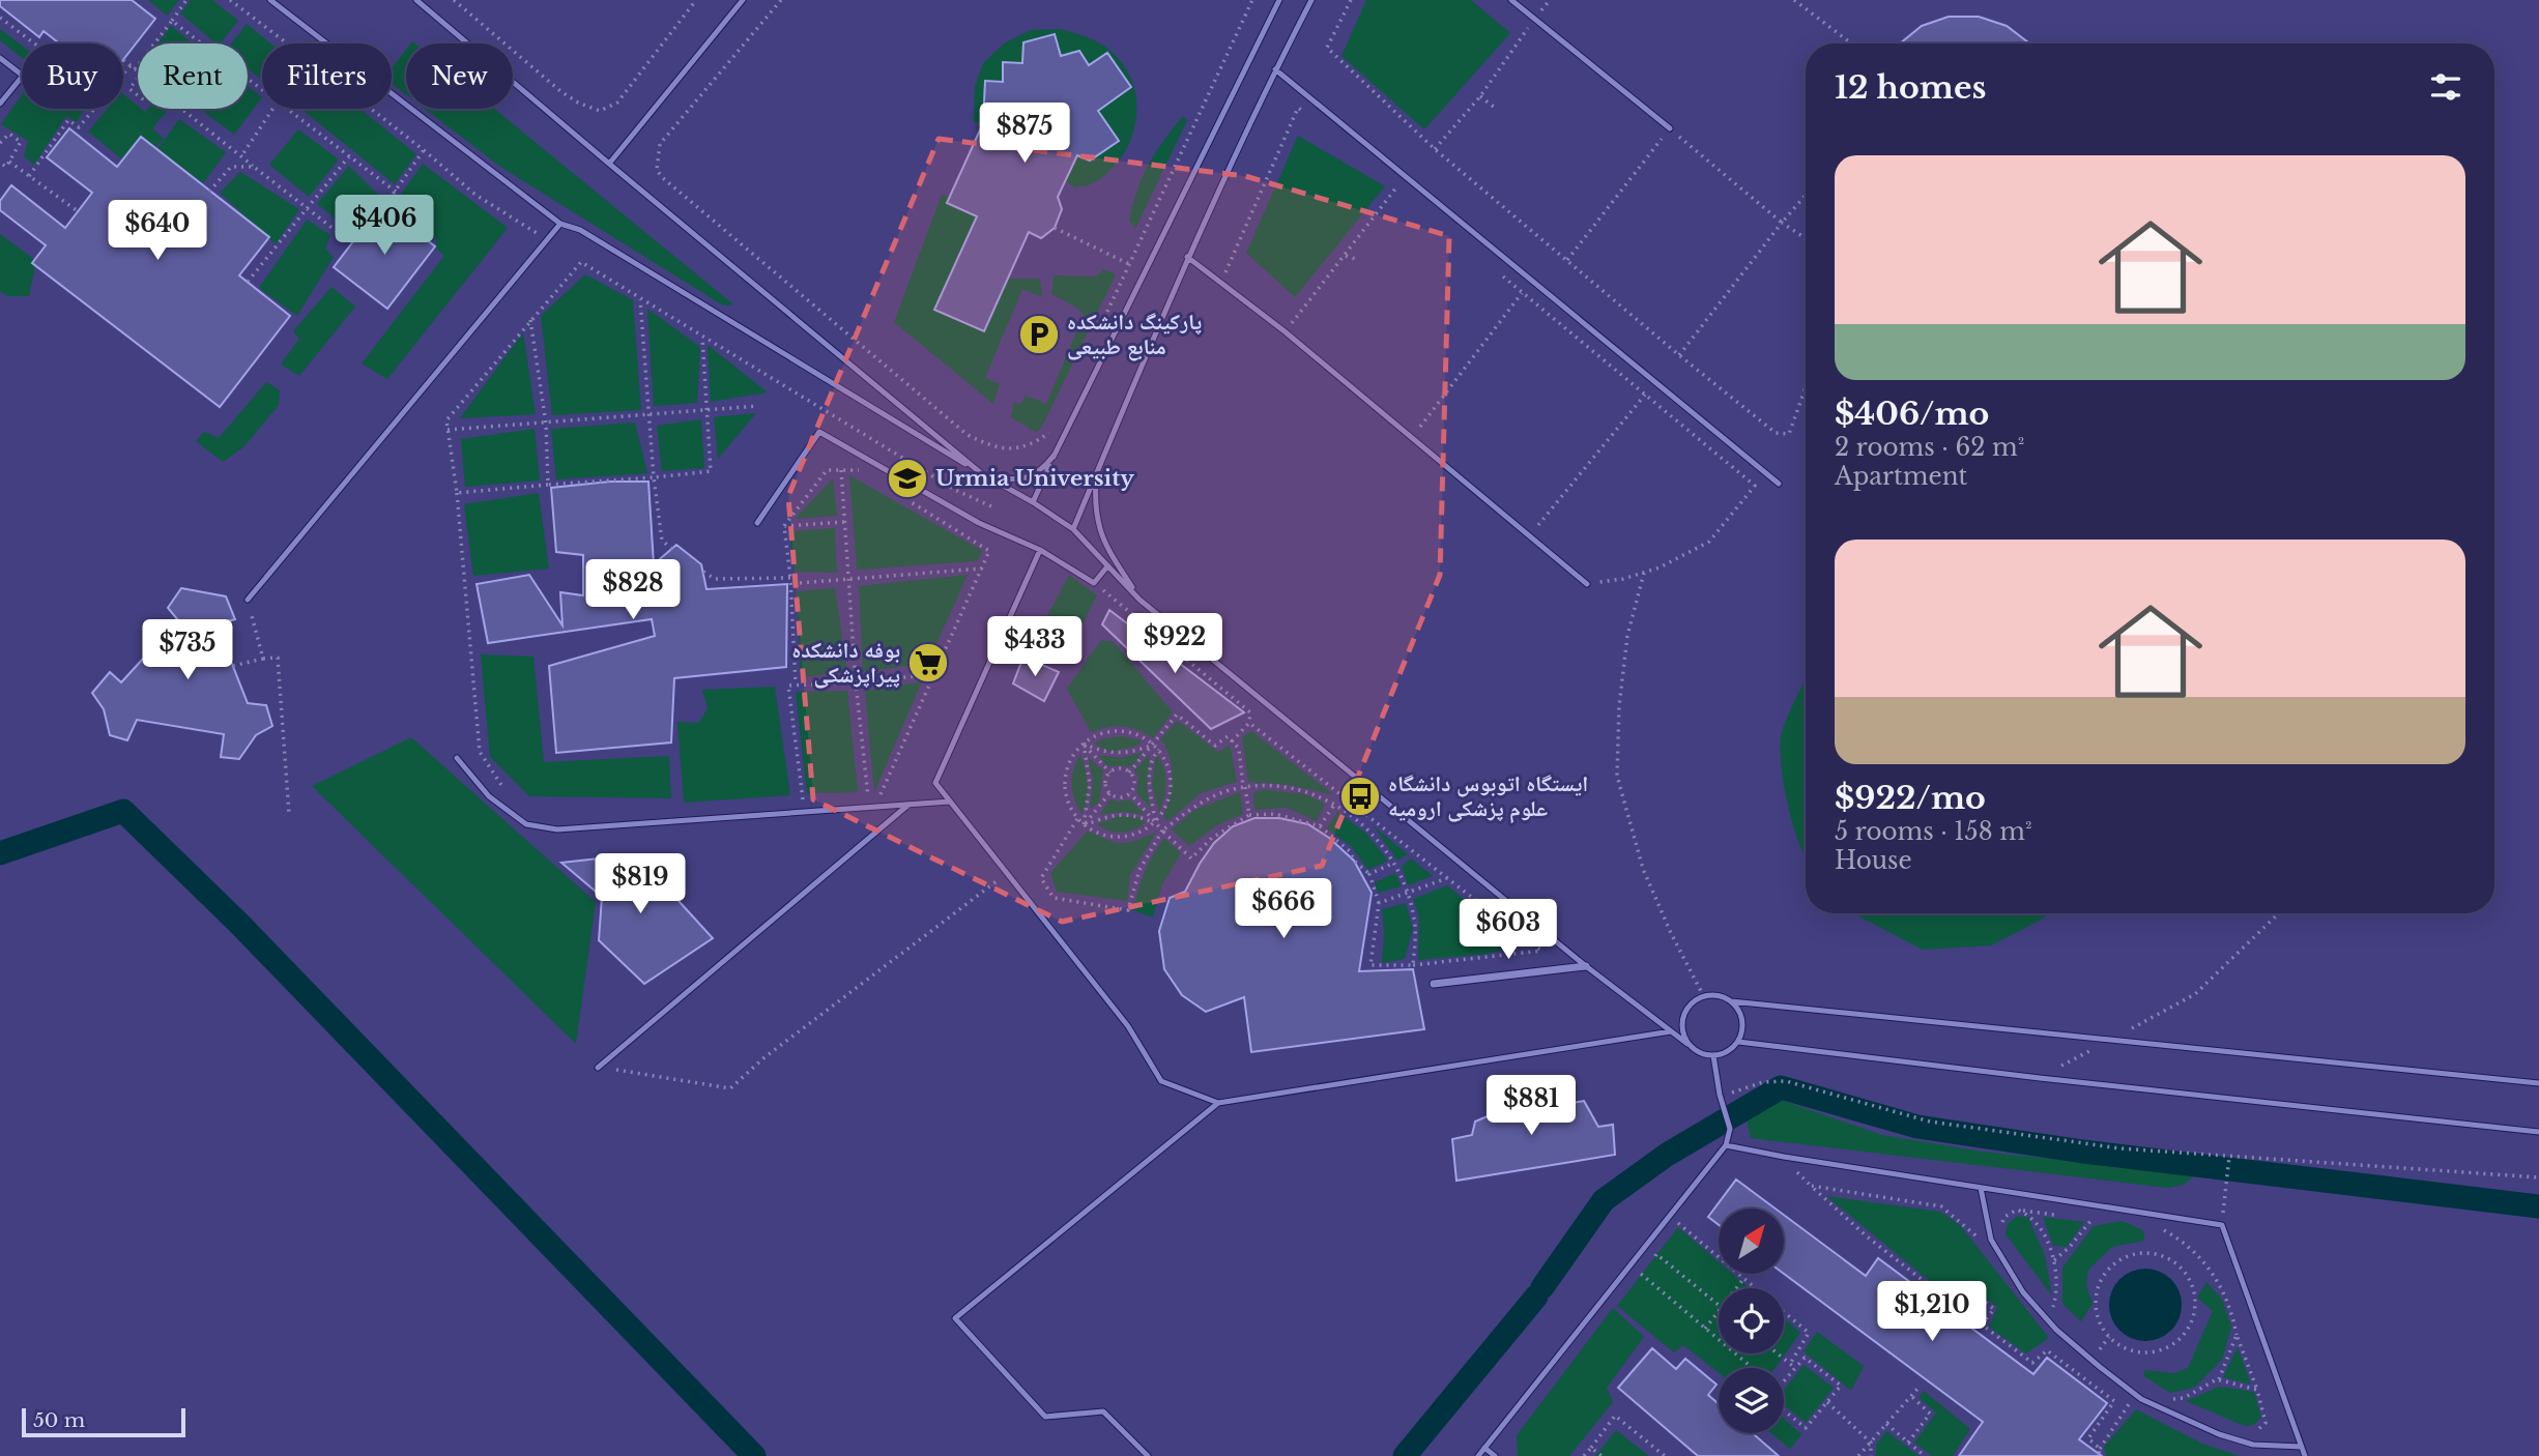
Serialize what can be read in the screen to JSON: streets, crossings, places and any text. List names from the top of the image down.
{
  "places": {
    "parking": ["پارکینگ دانشکده منابع طبیعی"],
    "school or university": ["Urmia University"],
    "supermarket": ["بوفه دانشکده پیراپزشکی"],
    "bus stop": ["ایستگاه اتوبوس دانشگاه علوم پزشکی ارومیه"]
  },
  "scale_bar": "50 m",
  "north": "top right",
  "page": {
    "chip": [
      "Buy",
      "Rent",
      "Filters",
      "New"
    ],
    "heading": "12 homes",
    "price": [
      "$875",
      "$406",
      "$640",
      "$828",
      "$922",
      "$433",
      "$735",
      "$819",
      "$666",
      "$603",
      "$881",
      "$1,210"
    ],
    "list": [
      {
        "name": "$406/mo",
        "note": "2 rooms · 62 m² · Apartment"
      },
      {
        "name": "$922/mo",
        "note": "5 rooms · 158 m² · House"
      }
    ],
    "scale": "50 m"
  }
}
